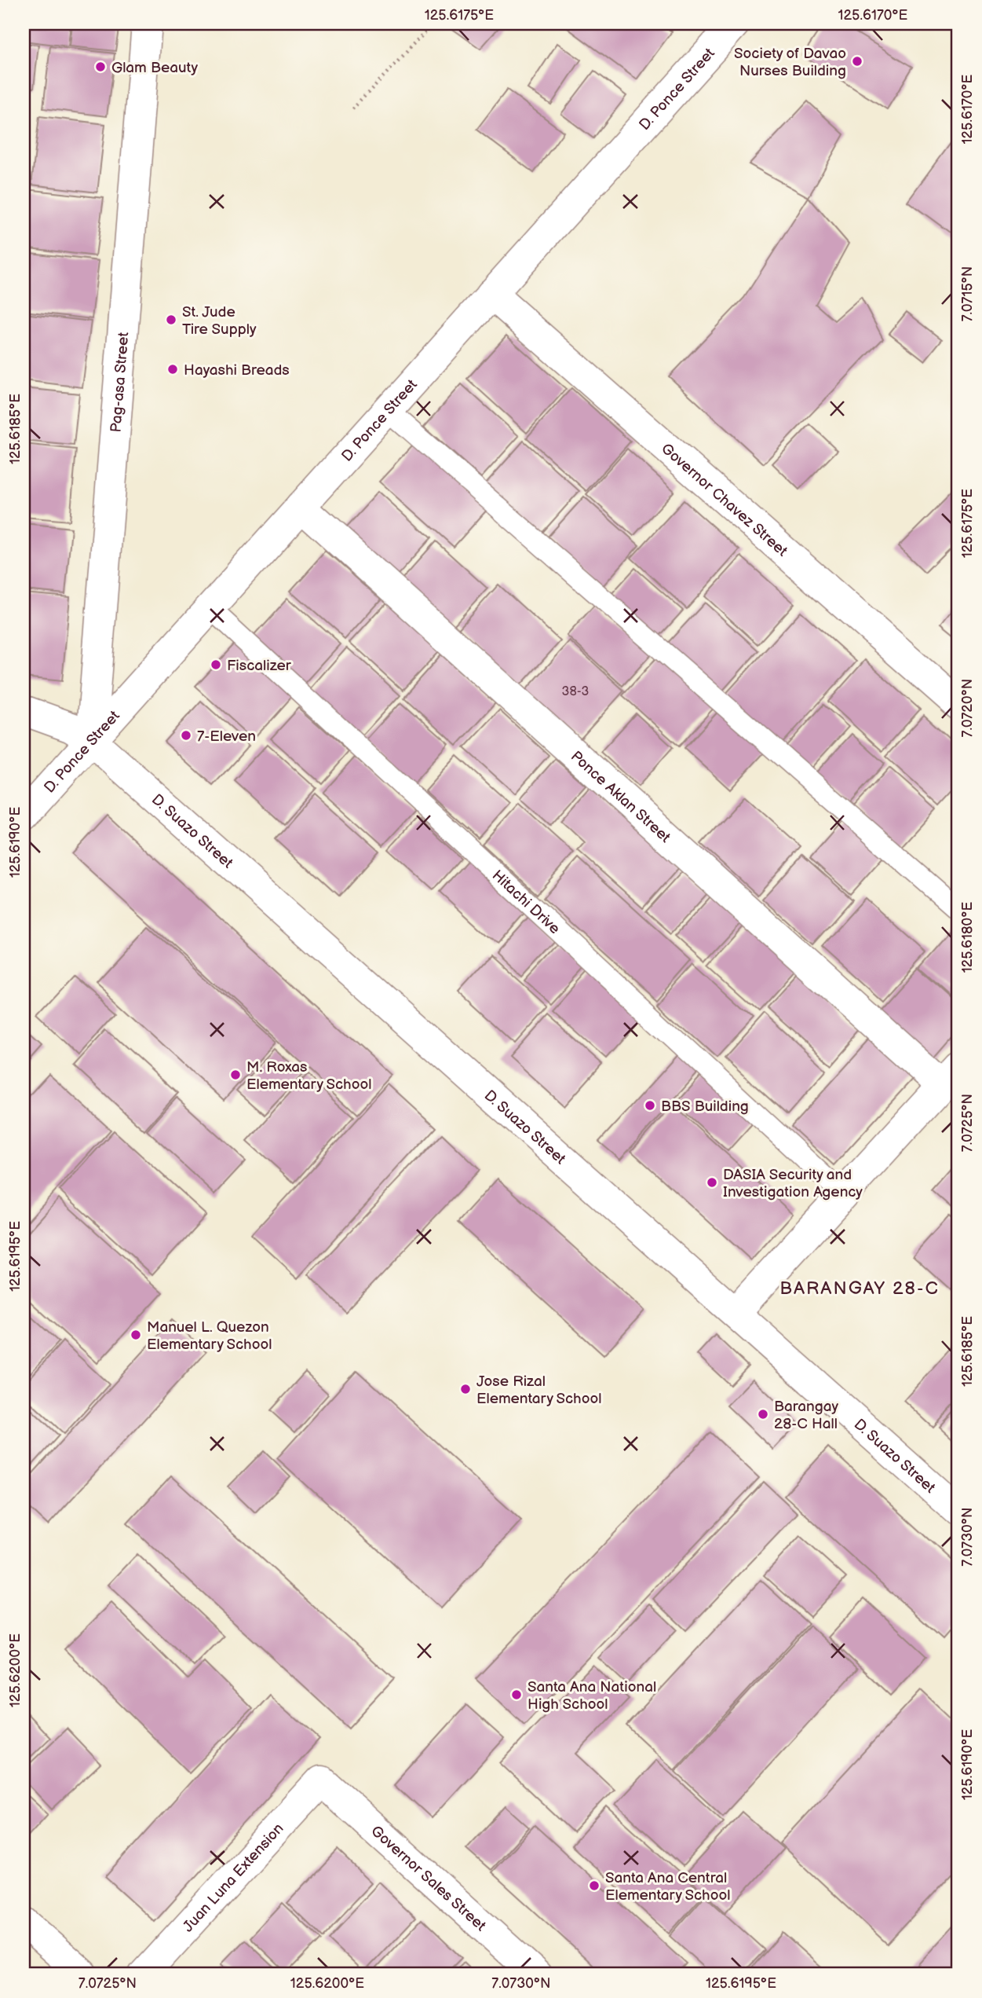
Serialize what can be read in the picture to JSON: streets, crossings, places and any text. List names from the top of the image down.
{
  "streets": {
    "street": [
      "D. Ponce Street",
      "Pag-asa Street",
      "Governor Chavez Street",
      "Ponce Aklan Street",
      "D. Suazo Street",
      "Juan Luna Extension",
      "Governor Sales Street"
    ],
    "lane": ["Hitachi Drive"]
  },
  "crossings": [
    ["D. Ponce Street", "Pag-asa Street"],
    ["D. Ponce Street", "Governor Chavez Street"],
    ["D. Ponce Street", "Ponce Aklan Street"],
    ["D. Ponce Street", "D. Suazo Street"],
    ["D. Ponce Street", "Hitachi Drive"],
    ["Pag-asa Street", "D. Suazo Street"],
    ["Juan Luna Extension", "Governor Sales Street"]
  ],
  "districts": ["BARANGAY 28-C"],
  "places": [
    "Society of Davao Nurses Building",
    "Glam Beauty",
    "St. Jude Tire Supply",
    "Hayashi Breads",
    "Fiscalizer",
    "7-Eleven",
    "M. Roxas Elementary School",
    "BBS Building",
    "DASIA Security and Investigation Agency",
    "Manuel L. Quezon Elementary School",
    "Jose Rizal Elementary School",
    "Barangay 28-C Hall",
    "Santa Ana National High School",
    "Santa Ana Central Elementary School"
  ],
  "house_numbers": ["38-3"],
  "coordinates": [
    "125.6175°E",
    "125.6170°E",
    "7.0715°N",
    "125.6185°E",
    "7.0720°N",
    "125.6190°E",
    "125.6180°E",
    "7.0725°N",
    "125.6195°E",
    "7.0730°N",
    "125.6200°E"
  ]
}
